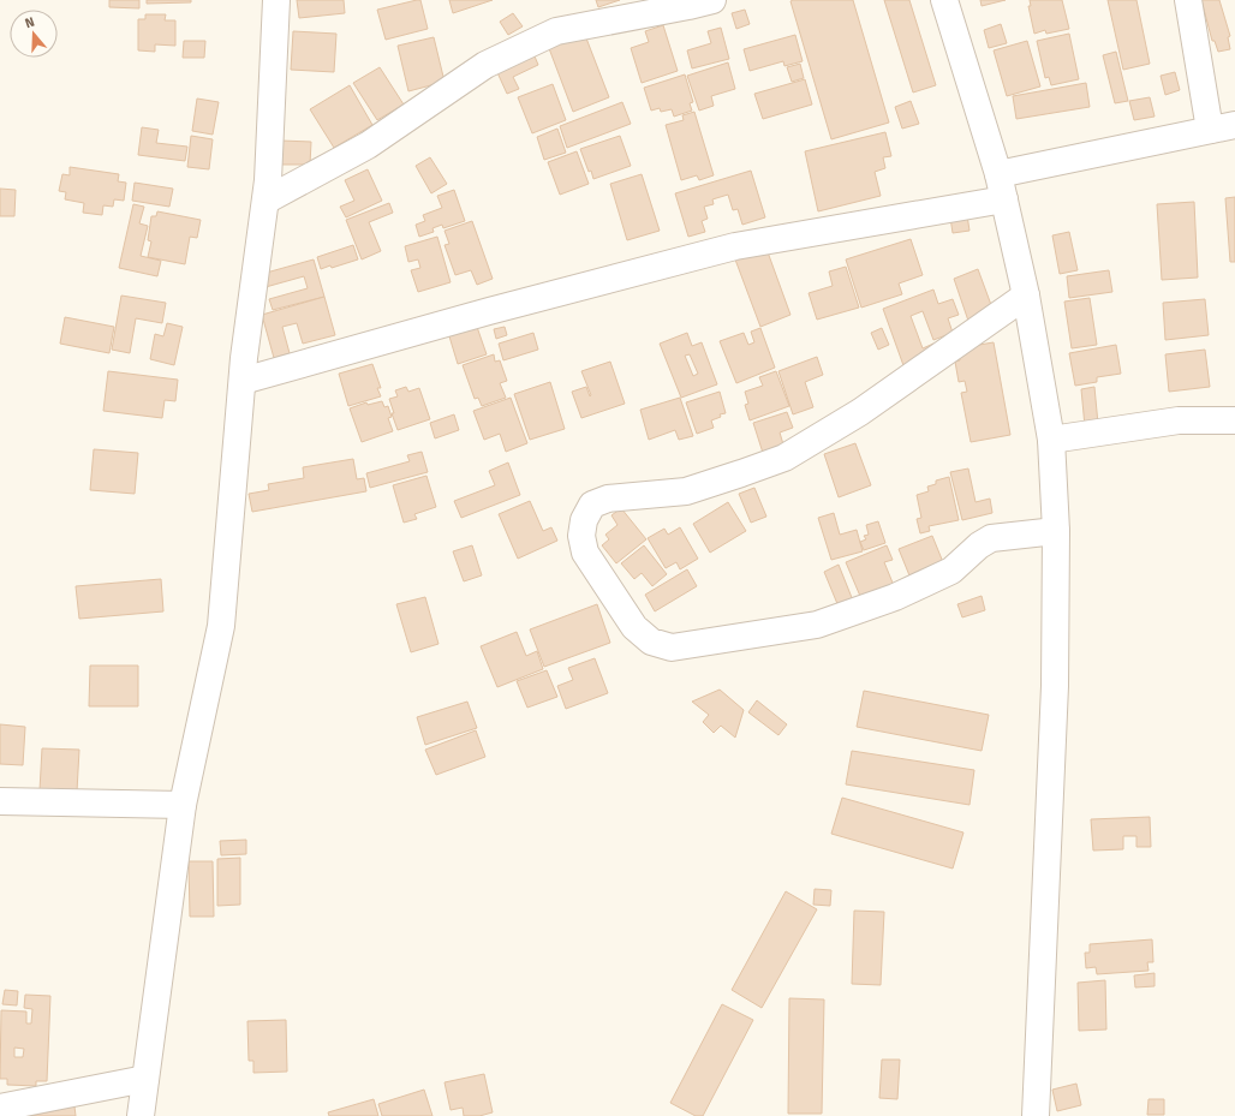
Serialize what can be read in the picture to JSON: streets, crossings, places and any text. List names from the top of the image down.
{
  "north": "top"
}
